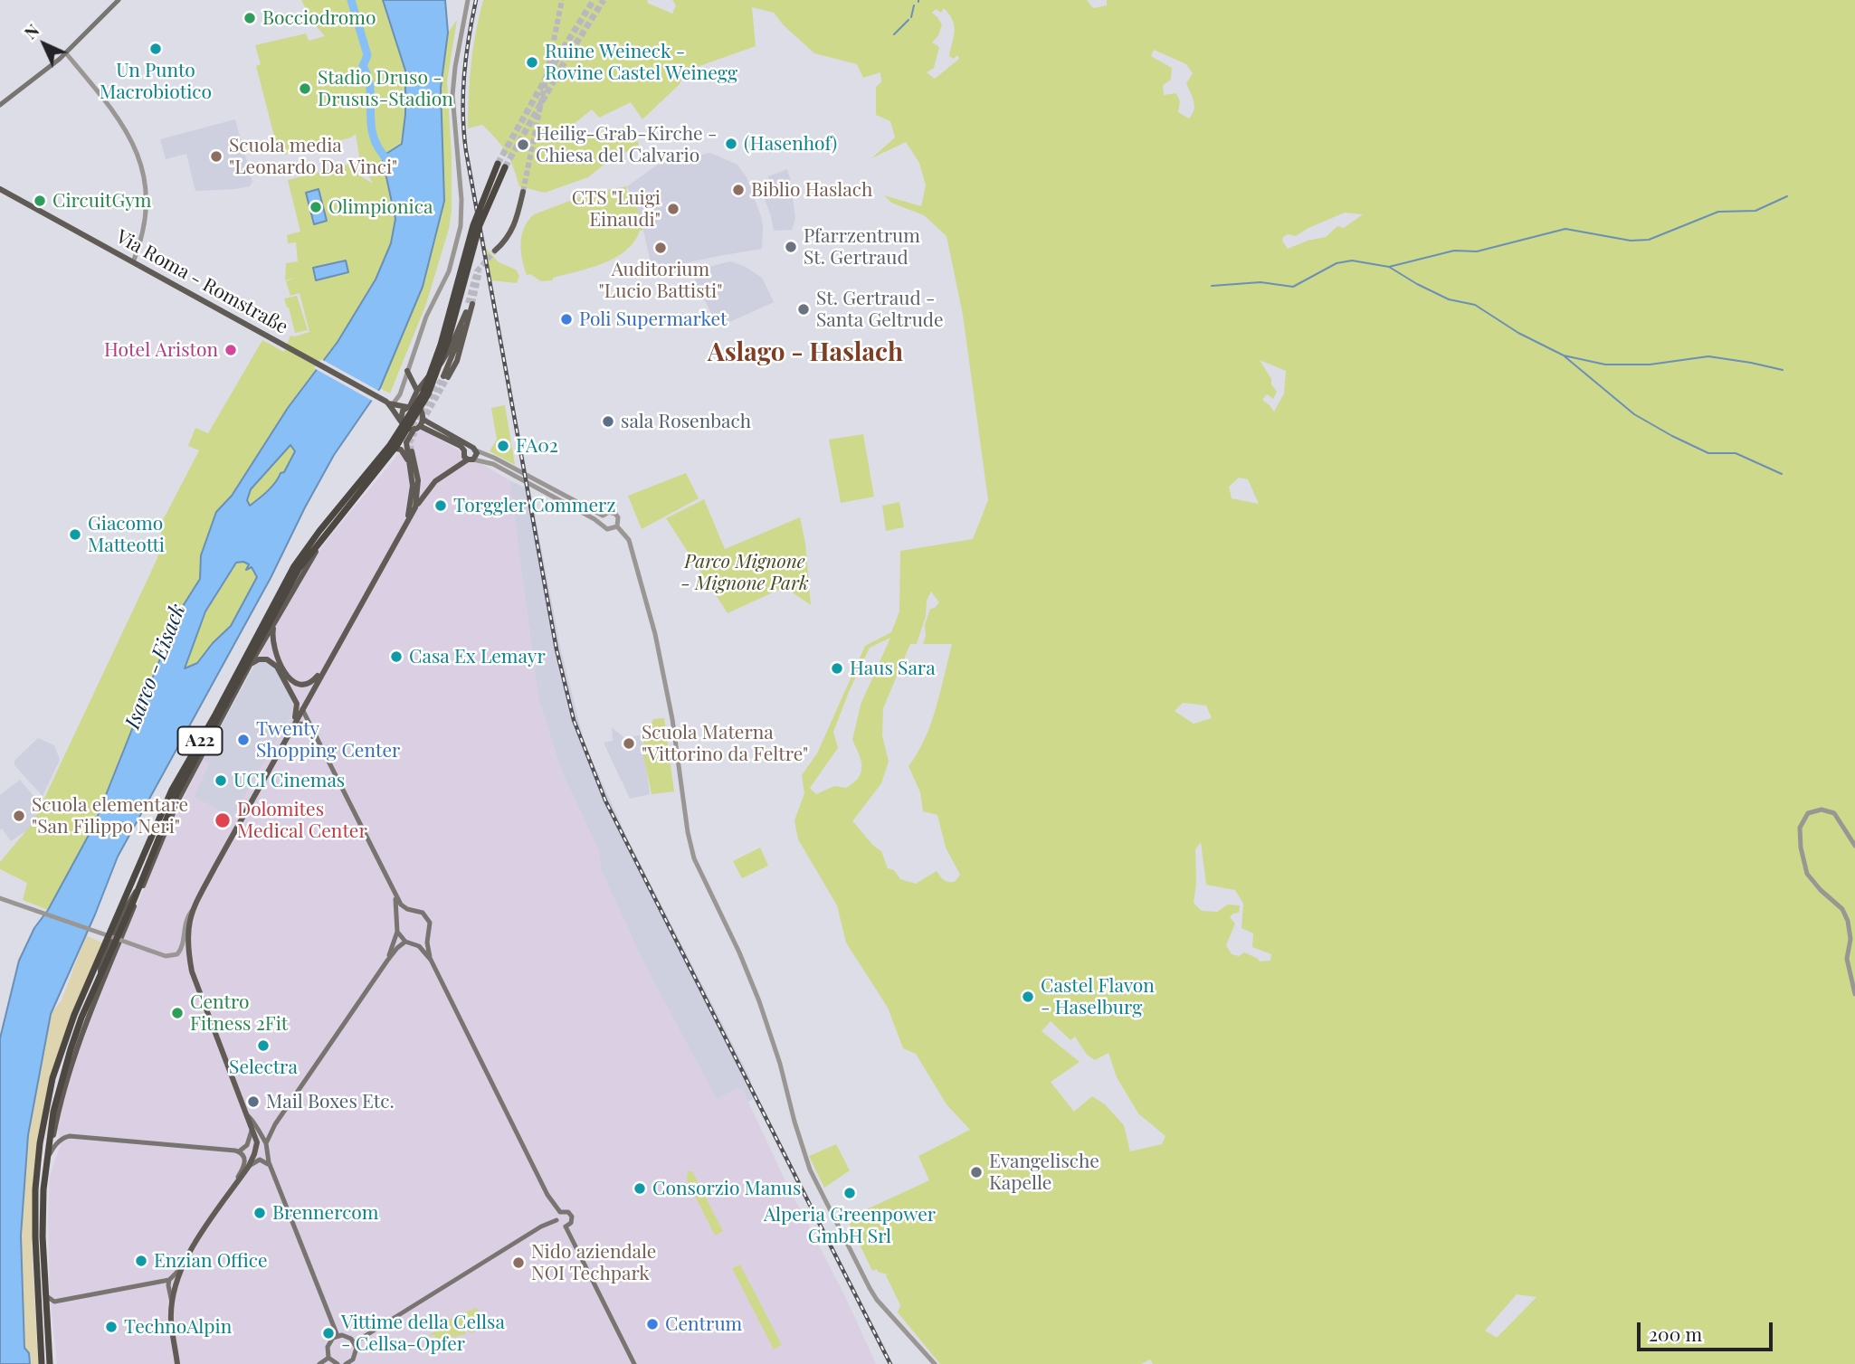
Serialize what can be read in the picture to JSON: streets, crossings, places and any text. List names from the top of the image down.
{
  "streets": {
    "highway": ["A22"],
    "main road": ["Via Roma - Romstraße"]
  },
  "districts": ["Aslago - Haslach"],
  "water": ["Isarco - Eisack"],
  "parks": ["Parco Mignone - Mignone Park"],
  "places": [
    "Bocciodromo",
    "Un Punto Macrobiotico",
    "Ruine Weineck - Rovine Castel Weinegg",
    "Stadio Druso - Drusus-Stadion",
    "(Hasenhof)",
    "Heilig-Grab-Kirche - Chiesa del Calvario",
    "Scuola media \"Leonardo Da Vinci\"",
    "Biblio Haslach",
    "CircuitGym",
    "Olimpionica",
    "CTS \"Luigi Einaudi\"",
    "Pfarrzentrum St. Gertraud",
    "Auditorium \"Lucio Battisti\"",
    "St. Gertraud - Santa Geltrude",
    "Poli Supermarket",
    "Hotel Ariston",
    "sala Rosenbach",
    "FA02",
    "Torggler Commerz",
    "Giacomo Matteotti",
    "Casa Ex Lemayr",
    "Haus Sara",
    "Twenty Shopping Center",
    "Scuola Materna \"Vittorino da Feltre\"",
    "UCI Cinemas",
    "Scuola elementare \"San Filippo Neri\"",
    "Dolomites Medical Center",
    "Castel Flavon - Haselburg",
    "Centro Fitness 2Fit",
    "Selectra",
    "Mail Boxes Etc.",
    "Evangelische Kapelle",
    "Consorzio Manus",
    "Alperia Greenpower GmbH Srl",
    "Brennercom",
    "Enzian Office",
    "Nido aziendale NOI Techpark",
    "Centrum",
    "TechnoAlpin",
    "Vittime della Cellsa - Cellsa-Opfer"
  ],
  "scale_bar": "200 m",
  "north": "top left"
}
